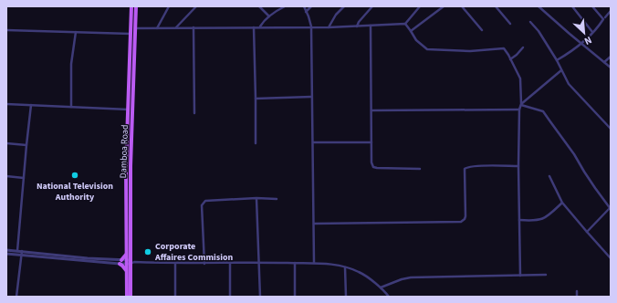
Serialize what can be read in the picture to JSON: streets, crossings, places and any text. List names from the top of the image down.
{
  "streets": {
    "main road": ["Damboa Road"]
  },
  "places": ["National Television Authority", "Corporate Affaires Commision"],
  "north": "bottom right"
}
